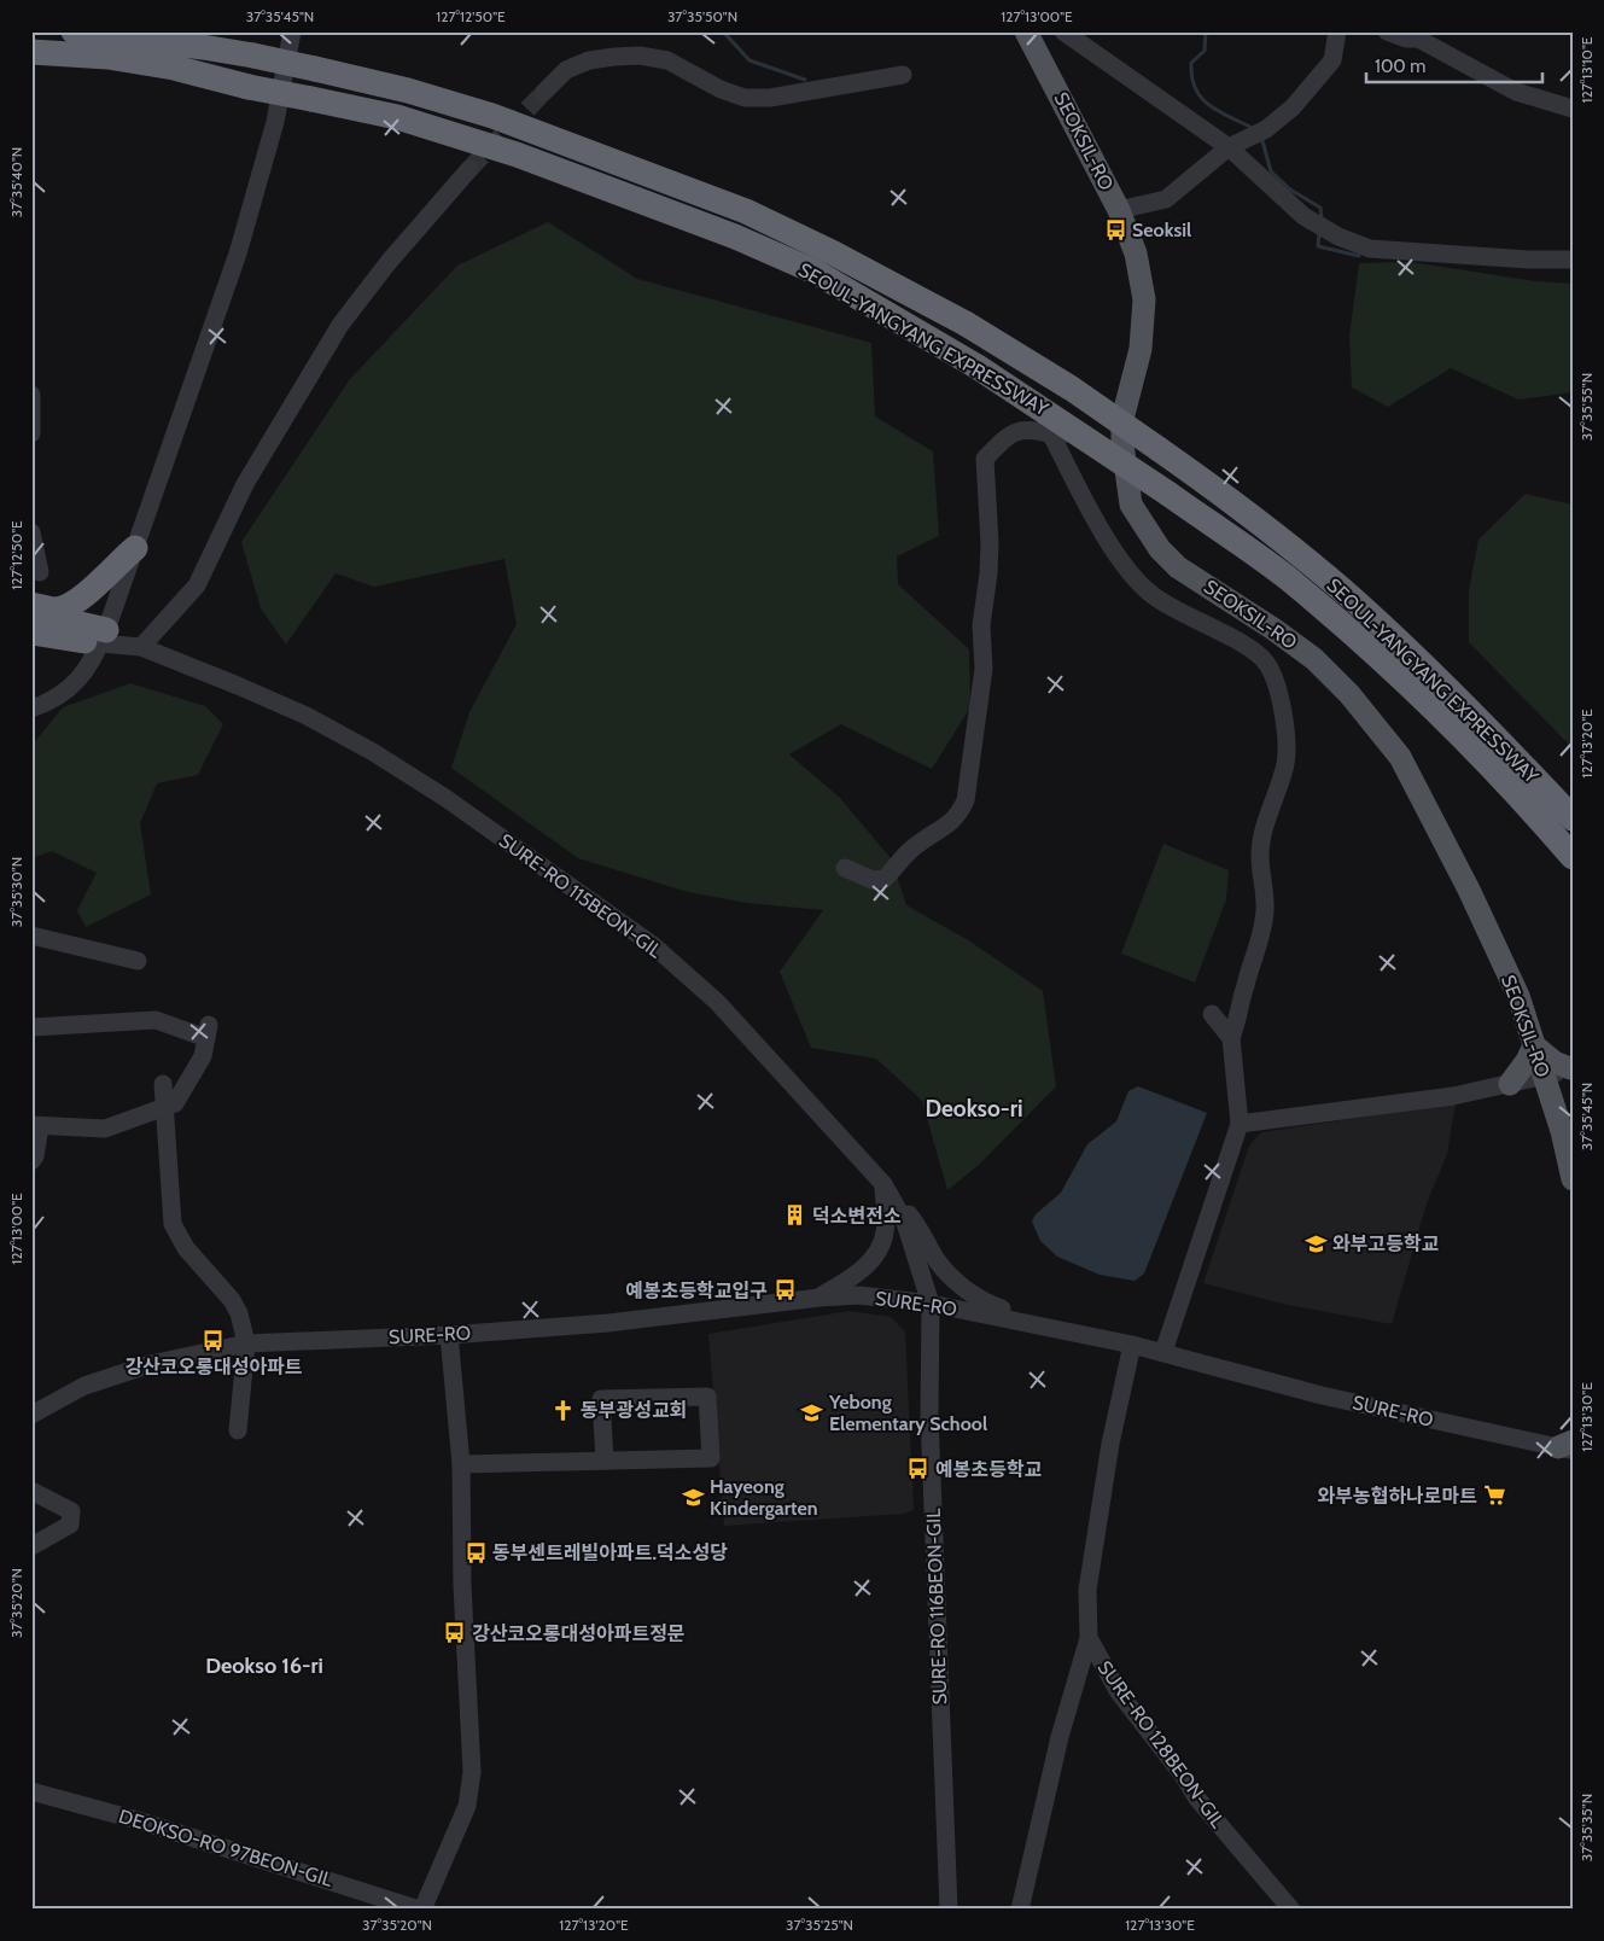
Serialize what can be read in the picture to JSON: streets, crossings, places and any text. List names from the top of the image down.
{
  "streets": {
    "highway": ["SEOUL-YANGYANG EXPRESSWAY"],
    "main road": ["SEOKSIL-RO"],
    "street": [
      "SURE-RO 115BEON-GIL",
      "SURE-RO",
      "SURE-RO 116BEON-GIL",
      "SURE-RO 128BEON-GIL",
      "DEOKSO-RO 97BEON-GIL"
    ]
  },
  "crossings": [
    ["SURE-RO 115BEON-GIL", "SURE-RO"],
    ["SURE-RO 115BEON-GIL", "SURE-RO 116BEON-GIL"],
    ["SURE-RO", "SURE-RO 116BEON-GIL"],
    ["SURE-RO", "SURE-RO 128BEON-GIL"]
  ],
  "districts": ["Deokso-ri", "Deokso 16-ri"],
  "places": {
    "bus stop": [
      "Seoksil",
      "예봉초등학교입구",
      "강산코오롱대성아파트",
      "예봉초등학교",
      "동부센트레빌아파트.덕소성당",
      "강산코오롱대성아파트정문"
    ],
    "building": ["덕소변전소"],
    "school or university": ["와부고등학교", "Yebong Elementary School", "Hayeong Kindergarten"],
    "church": ["동부광성교회"],
    "supermarket": ["와부농협하나로마트"]
  },
  "scale_bar": "100 m",
  "coordinates": [
    "37°35'45\"N",
    "127°12'50\"E",
    "37°35'50\"N",
    "127°13'00\"E",
    "127°13'10\"E",
    "37°35'40\"N",
    "37°35'55\"N",
    "127°13'20\"E",
    "37°35'30\"N",
    "127°13'30\"E",
    "37°35'20\"N",
    "37°35'35\"N",
    "37°35'25\"N"
  ]
}
